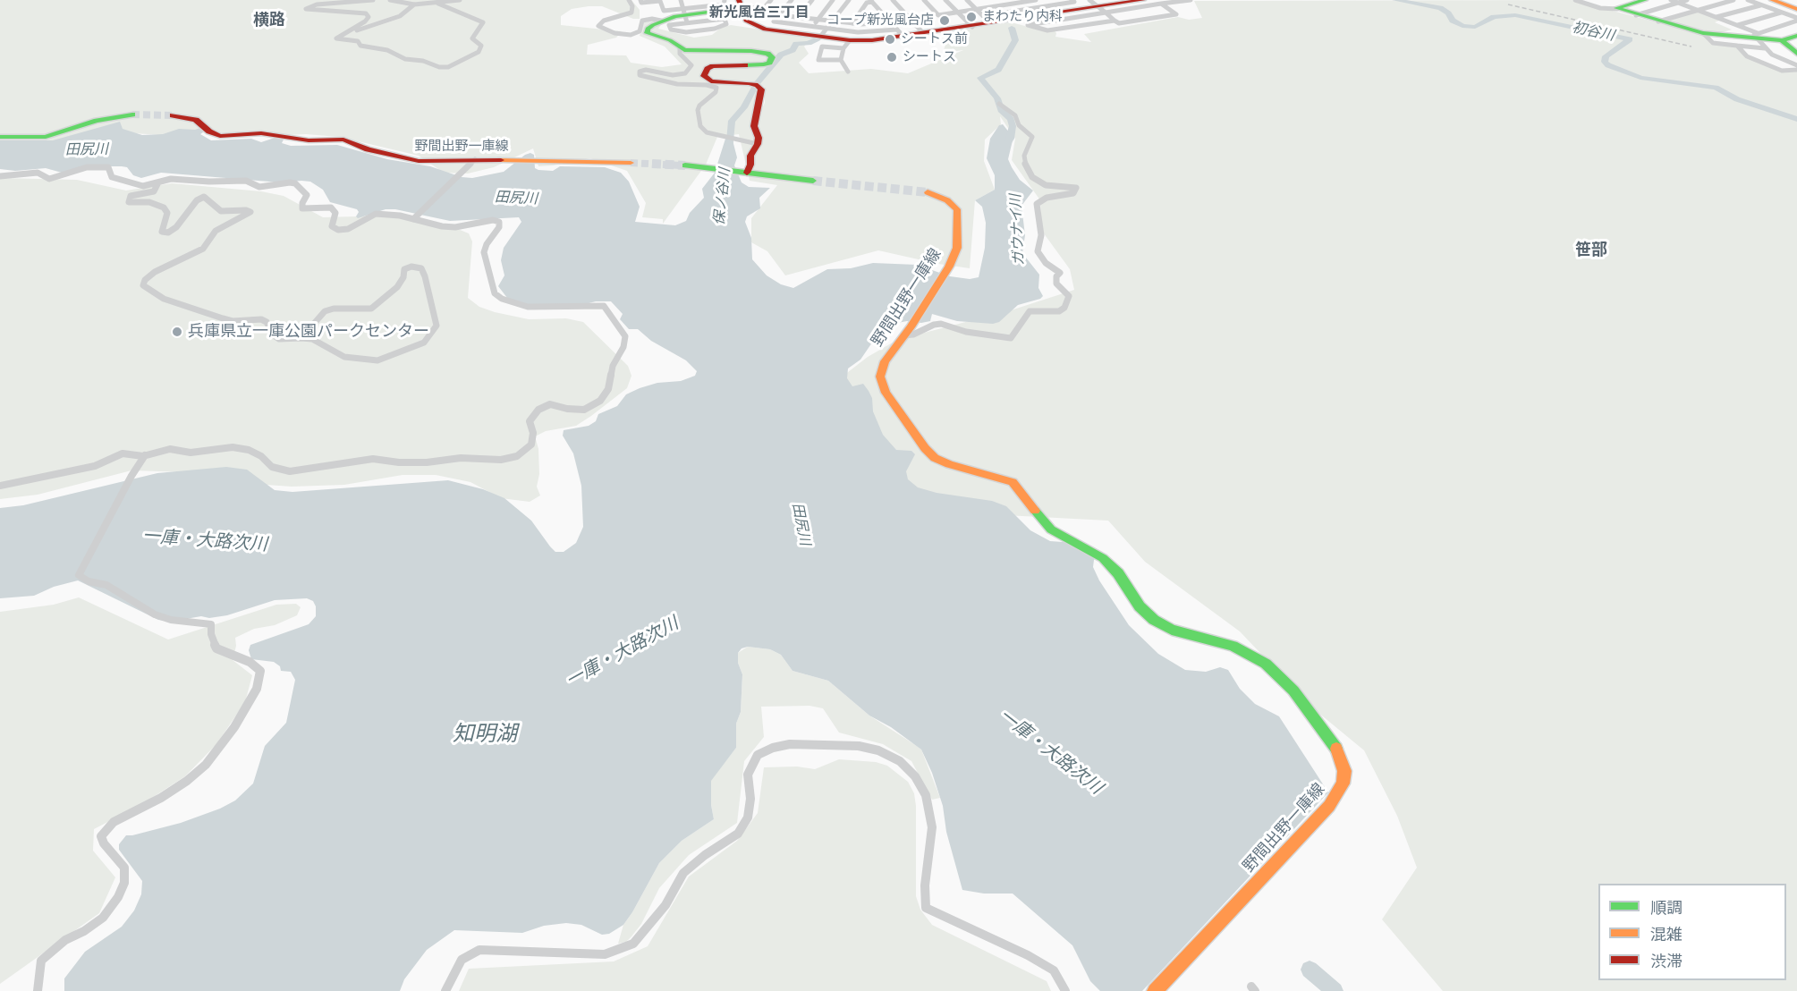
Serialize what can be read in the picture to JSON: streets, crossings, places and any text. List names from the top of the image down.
{
  "streets": {
    "main road": ["野間出野一庫線"]
  },
  "districts": ["新光風台三丁目", "横路", "笹部"],
  "water": [
    "初谷川",
    "田尻川",
    "保ノ谷川",
    "ガウナイ川",
    "一庫・大路次川",
    "知明湖"
  ],
  "places": [
    "まわたり内科",
    "コープ新光風台店",
    "シートス前",
    "シートス",
    "兵庫県立一庫公園パークセンター"
  ],
  "legend": ["順調", "混雑", "渋滞"]
}
